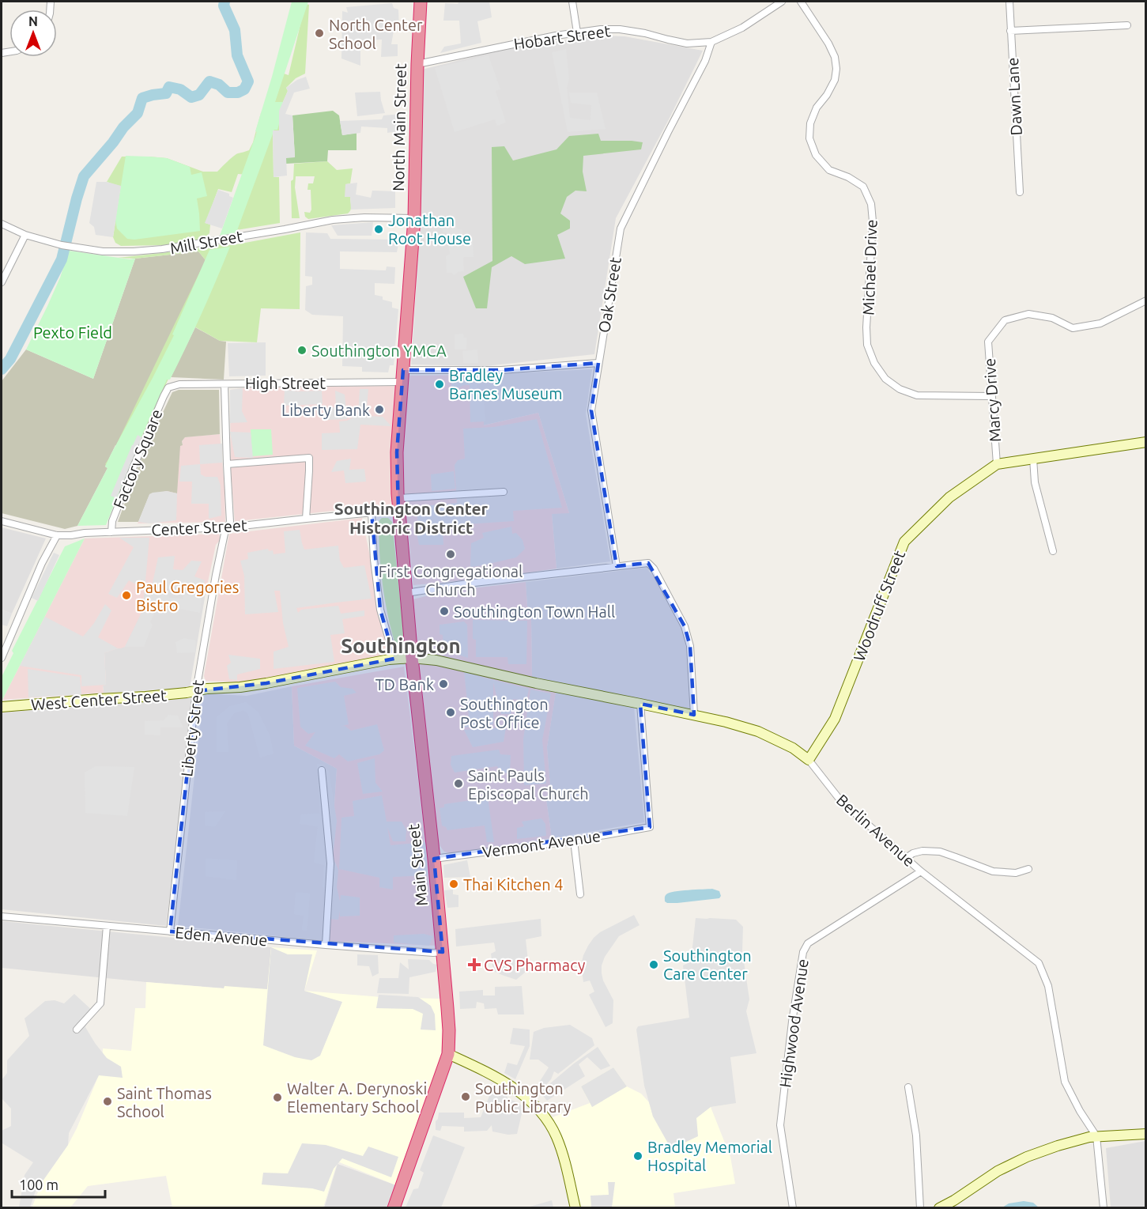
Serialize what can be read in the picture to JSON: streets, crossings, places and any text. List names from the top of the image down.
{
  "streets": {
    "highway": ["North Main Street", "Main Street"],
    "street": [
      "Hobart Street",
      "Dawn Lane",
      "Mill Street",
      "Michael Drive",
      "Oak Street",
      "High Street",
      "Marcy Drive",
      "Factory Square",
      "Center Street",
      "Woodruff Street",
      "West Center Street",
      "Liberty Street",
      "Berlin Avenue",
      "Vermont Avenue",
      "Eden Avenue",
      "Highwood Avenue"
    ]
  },
  "crossings": [
    ["Hobart Street", "North Main Street"],
    ["Hobart Street", "Oak Street"],
    ["North Main Street", "Mill Street"],
    ["North Main Street", "High Street"],
    ["North Main Street", "Center Street"],
    ["North Main Street", "Main Street"],
    ["Michael Drive", "Marcy Drive"],
    ["Oak Street", "High Street"],
    ["High Street", "Factory Square"],
    ["High Street", "Liberty Street"],
    ["Marcy Drive", "Woodruff Street"],
    ["Factory Square", "Center Street"],
    ["Center Street", "Liberty Street"],
    ["Center Street", "Main Street"],
    ["Woodruff Street", "Berlin Avenue"],
    ["West Center Street", "Liberty Street"],
    ["West Center Street", "Berlin Avenue"],
    ["Liberty Street", "Eden Avenue"],
    ["Berlin Avenue", "Vermont Avenue"],
    ["Berlin Avenue", "Main Street"],
    ["Berlin Avenue", "Highwood Avenue"],
    ["Vermont Avenue", "Main Street"],
    ["Main Street", "Eden Avenue"]
  ],
  "districts": ["Southington Center Historic District", "Southington"],
  "parks": ["Pexto Field"],
  "places": {
    "other": [
      "North Center School",
      "Jonathan Root House",
      "Southington YMCA",
      "Bradley Barnes Museum",
      "Liberty Bank",
      "First Congregational Church",
      "Paul Gregories Bistro",
      "Southington Town Hall",
      "TD Bank",
      "Southington Post Office",
      "Saint Pauls Episcopal Church",
      "Thai Kitchen 4",
      "Southington Care Center",
      "Southington Public Library",
      "Walter A. Derynoski Elementary School",
      "Saint Thomas School",
      "Bradley Memorial Hospital"
    ],
    "health": ["CVS Pharmacy"]
  },
  "scale_bar": "100 m",
  "north": "top"
}
